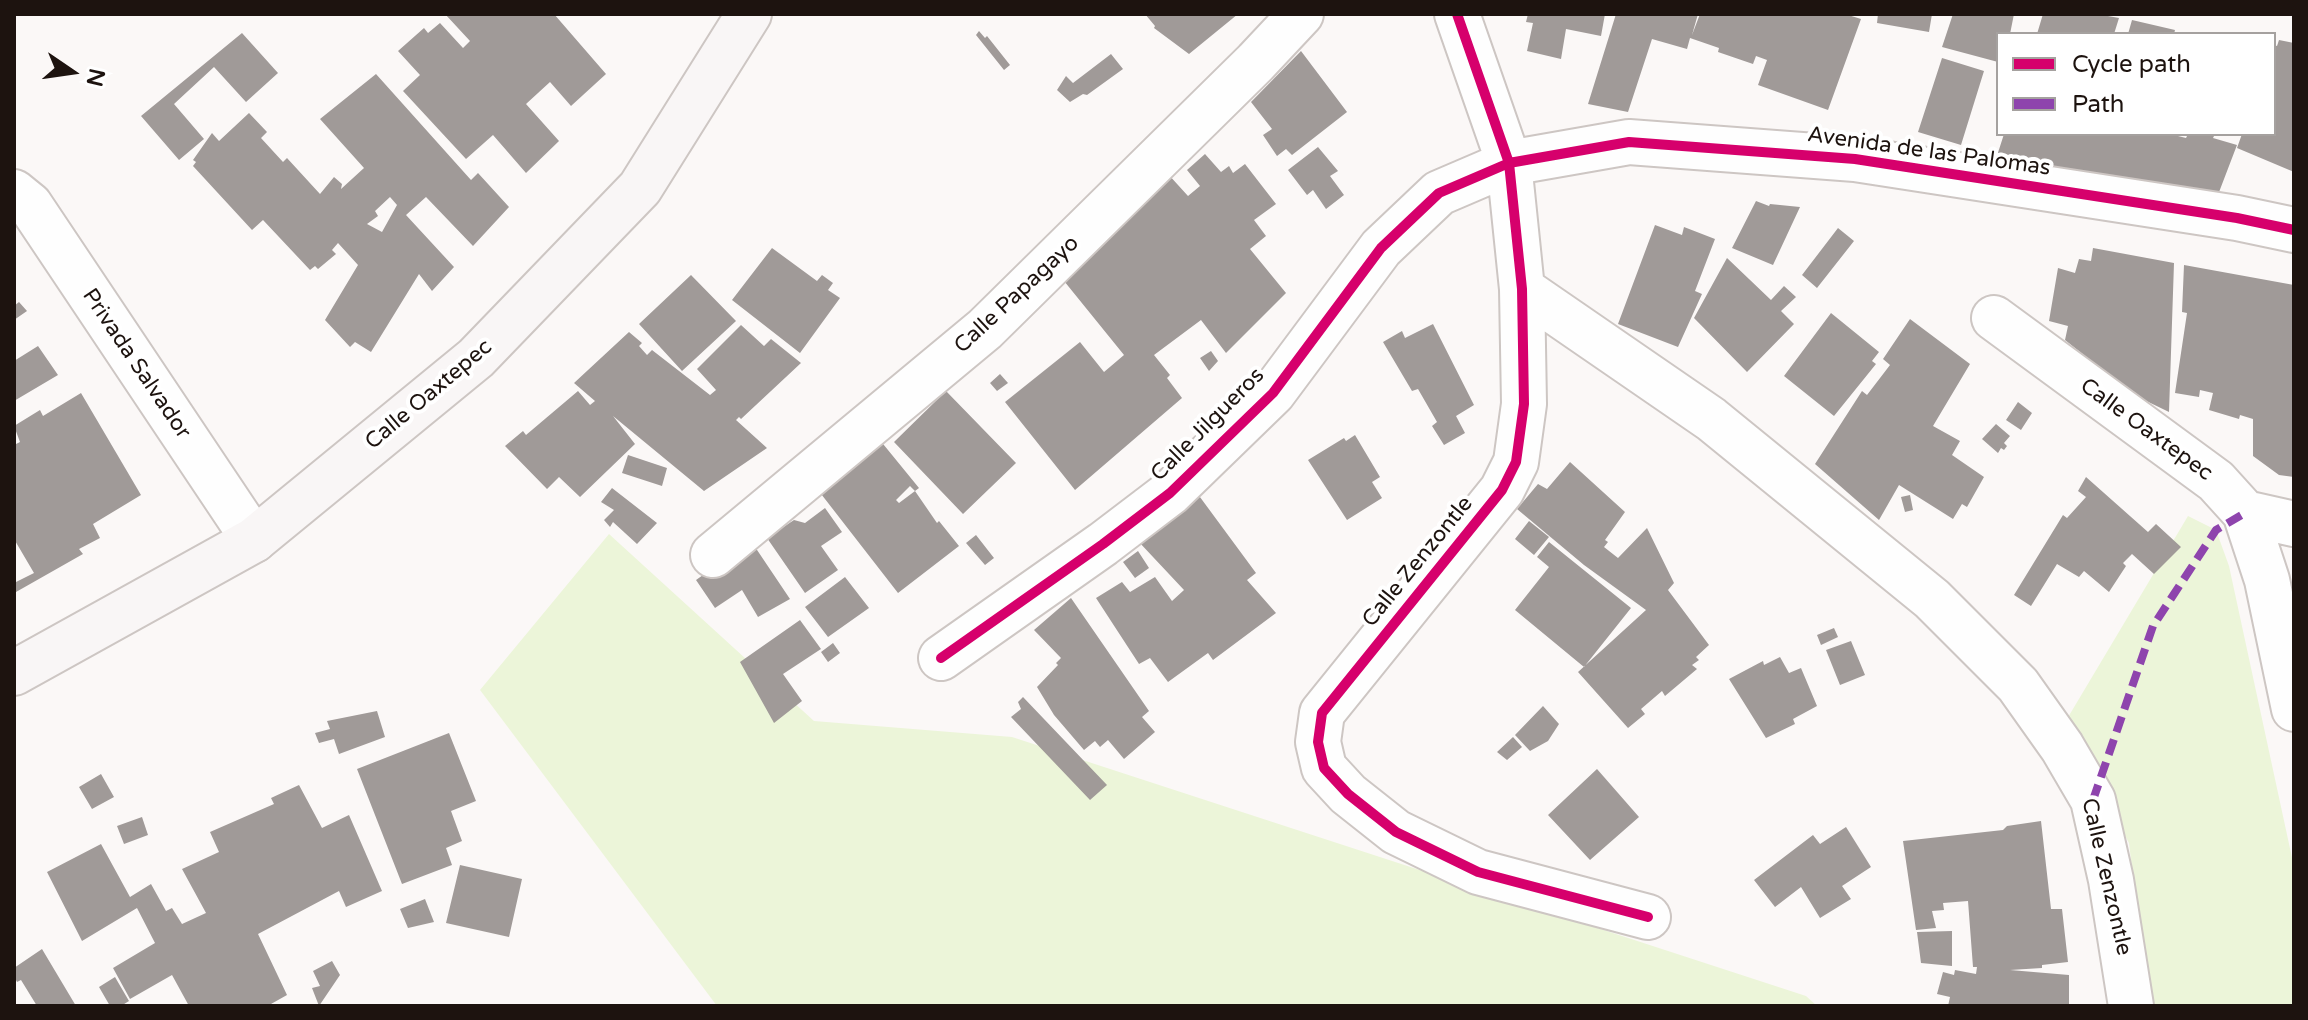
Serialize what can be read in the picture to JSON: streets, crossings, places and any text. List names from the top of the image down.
{
  "streets": {
    "main road": ["Calle Oaxtepec"],
    "street": [
      "Avenida de las Palomas",
      "Calle Papagayo",
      "Privada Salvador",
      "Calle Jilgueros",
      "Calle Zenzontle"
    ]
  },
  "crossings": [
    ["Avenida de las Palomas", "Calle Jilgueros"],
    ["Avenida de las Palomas", "Calle Zenzontle"],
    ["Privada Salvador", "Calle Oaxtepec"],
    ["Calle Jilgueros", "Calle Zenzontle"]
  ],
  "legend": ["Cycle path", "Path"],
  "north": "right"
}
